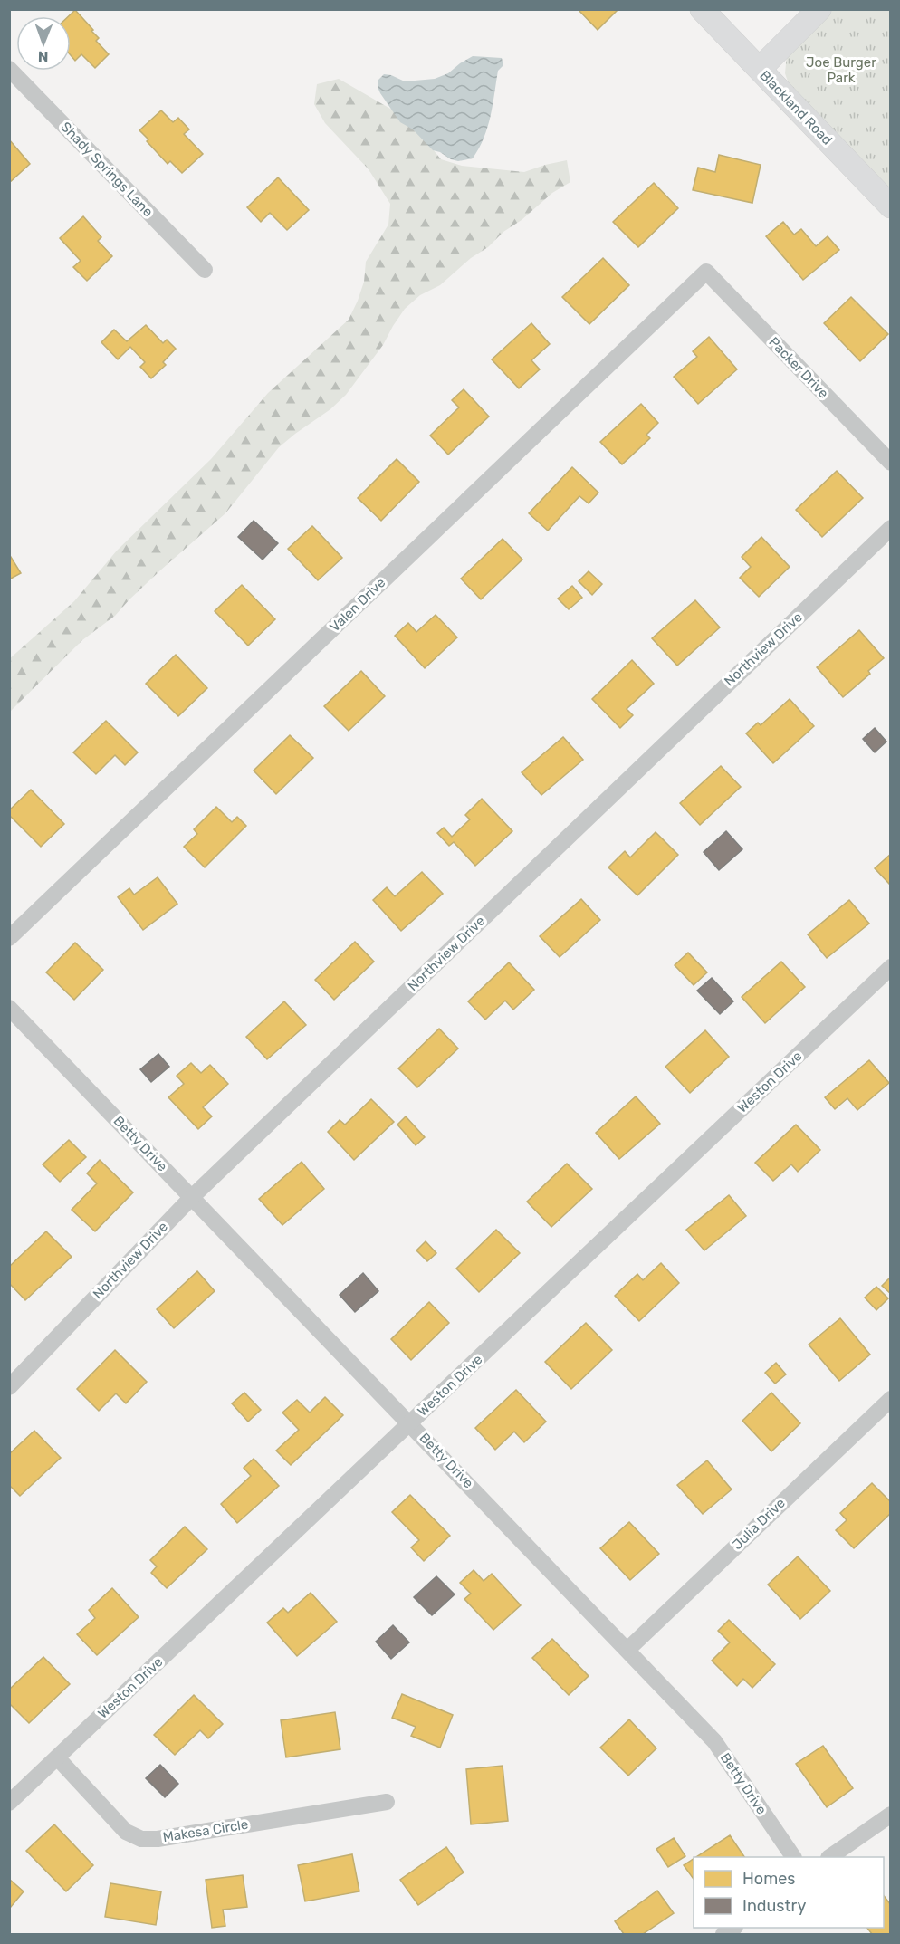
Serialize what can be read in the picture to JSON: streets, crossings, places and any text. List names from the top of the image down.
{
  "streets": {
    "street": [
      "Blackland Road",
      "Shady Springs Lane",
      "Packer Drive",
      "Valen Drive",
      "Northview Drive",
      "Weston Drive",
      "Betty Drive",
      "Julia Drive",
      "Makesa Circle"
    ]
  },
  "crossings": [
    ["Packer Drive", "Valen Drive"],
    ["Northview Drive", "Betty Drive"],
    ["Weston Drive", "Betty Drive"],
    ["Weston Drive", "Makesa Circle"],
    ["Betty Drive", "Julia Drive"]
  ],
  "parks": ["Joe Burger Park"],
  "legend": ["Homes", "Industry"],
  "north": "bottom"
}
